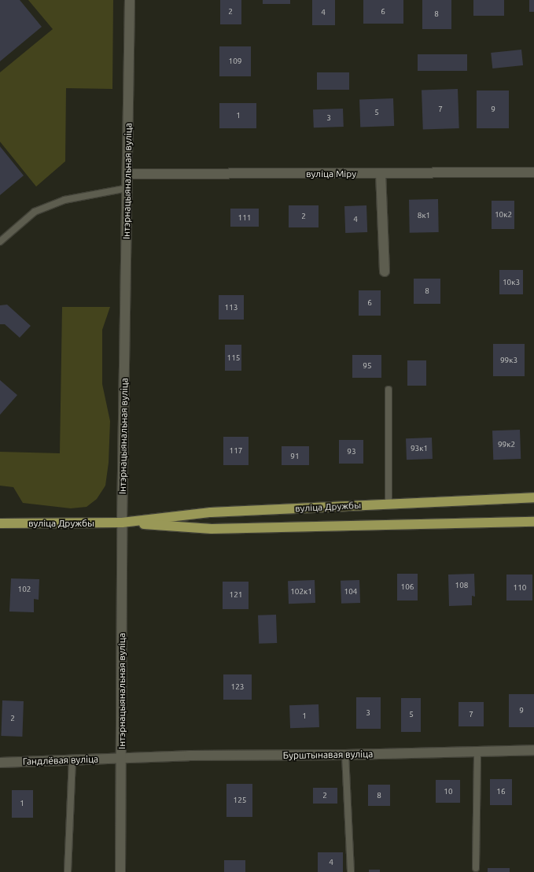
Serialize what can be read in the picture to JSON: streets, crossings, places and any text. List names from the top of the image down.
{
  "streets": {
    "main road": ["вуліца Дружбы"],
    "street": [
      "вуліца Міру",
      "Інтэрнацыянальная вуліца",
      "Бурштынавая вуліца",
      "Гандлёвая вуліца"
    ]
  },
  "crossings": [
    ["вуліца Міру", "Інтэрнацыянальная вуліца"],
    ["Інтэрнацыянальная вуліца", "вуліца Дружбы"],
    ["Інтэрнацыянальная вуліца", "Бурштынавая вуліца"],
    ["Інтэрнацыянальная вуліца", "Гандлёвая вуліца"],
    ["Бурштынавая вуліца", "Гандлёвая вуліца"]
  ],
  "house_numbers": [
    "2",
    "6",
    "4",
    "8",
    "109",
    "7",
    "9",
    "5",
    "1",
    "3",
    "10к2",
    "8к1",
    "2",
    "111",
    "4",
    "10к3",
    "8",
    "6",
    "113",
    "115",
    "99к3",
    "95",
    "99к2",
    "93к1",
    "117",
    "93",
    "91",
    "108",
    "106",
    "110",
    "102",
    "102к1",
    "104",
    "121",
    "123",
    "9",
    "3",
    "5",
    "7",
    "1",
    "2",
    "10",
    "16",
    "2",
    "8",
    "125",
    "1",
    "4"
  ]
}
